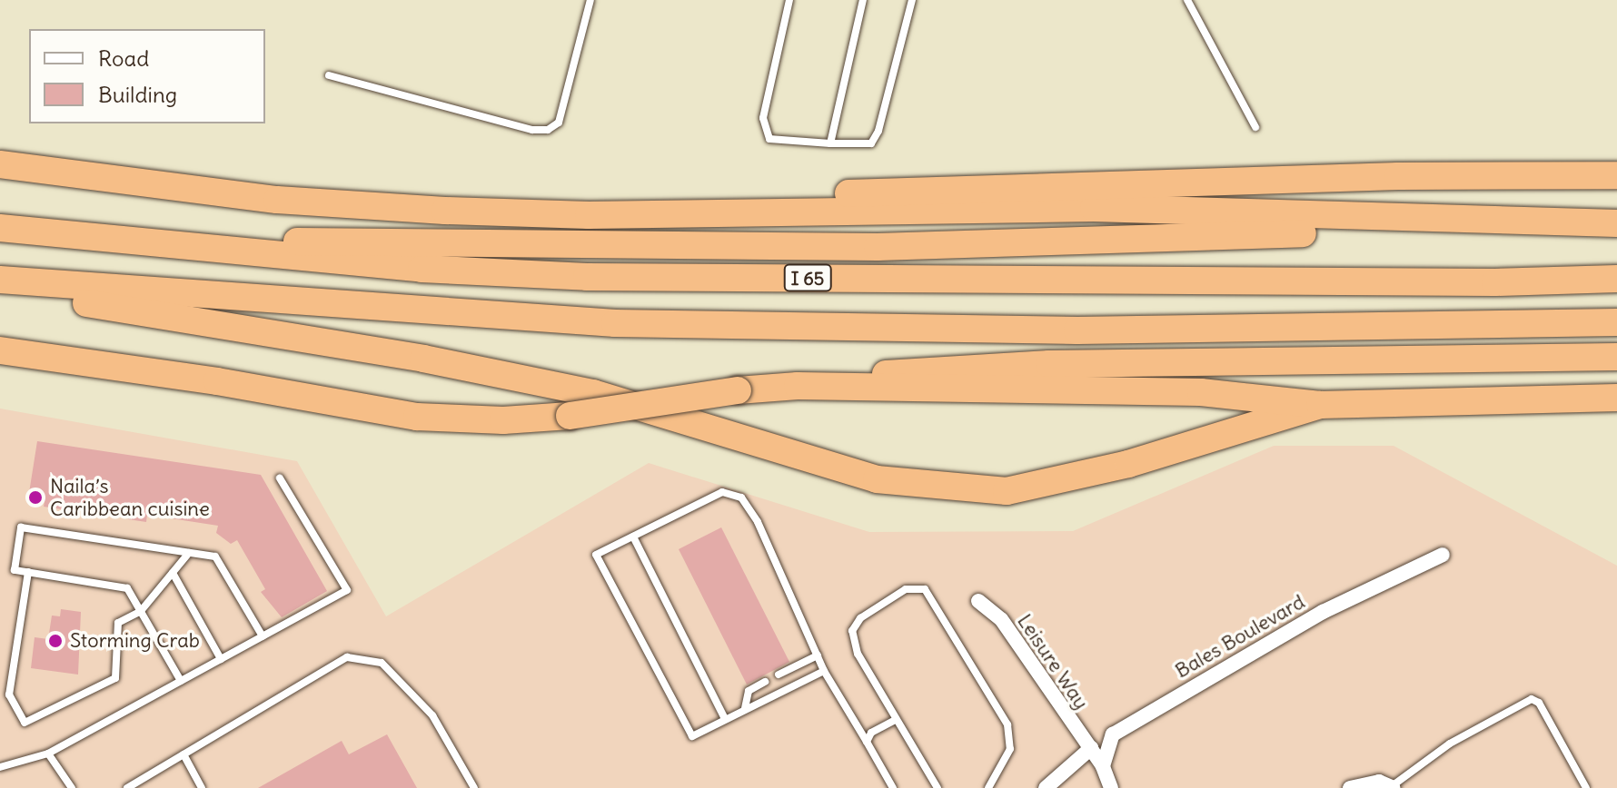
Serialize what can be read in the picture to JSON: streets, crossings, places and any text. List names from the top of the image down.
{
  "streets": {
    "highway": ["I 65"],
    "street": ["Bales Boulevard", "Leisure Way"]
  },
  "crossings": [
    ["Bales Boulevard", "Leisure Way"]
  ],
  "places": ["Naila’s Caribbean cuisine", "Storming Crab"],
  "legend": ["Road", "Building"]
}
